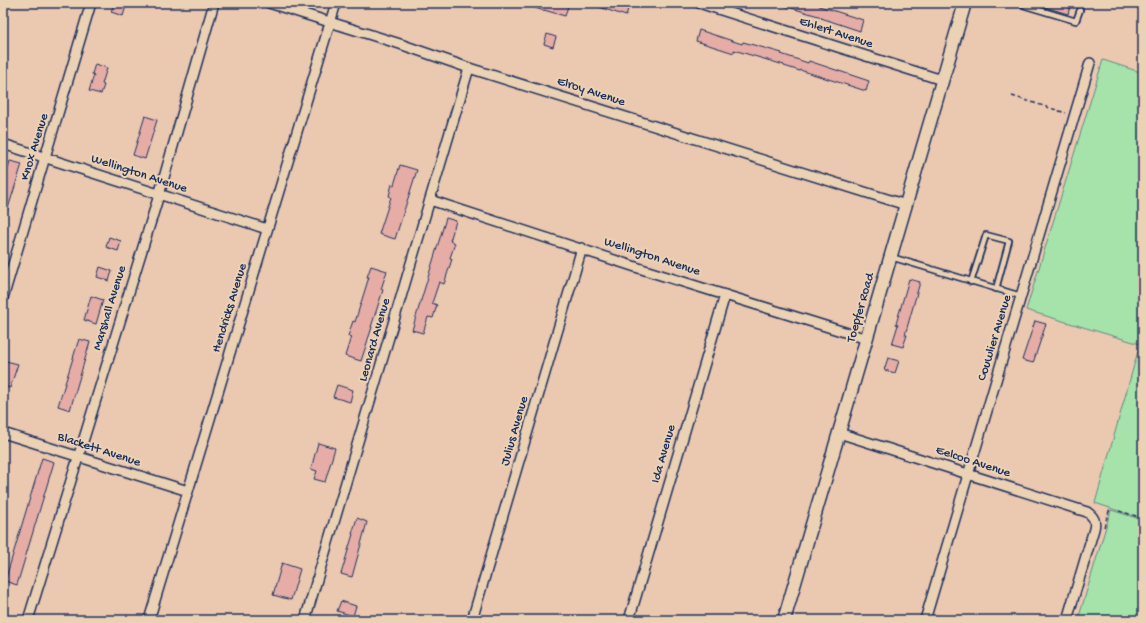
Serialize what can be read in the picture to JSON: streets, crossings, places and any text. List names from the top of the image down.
{
  "streets": {
    "street": [
      "Ehlert Avenue",
      "Elroy Avenue",
      "Knox Avenue",
      "Wellington Avenue",
      "Marshall Avenue",
      "Hendricks Avenue",
      "Toepfer Road",
      "Couwlier Avenue",
      "Leonard Avenue",
      "Julius Avenue",
      "Blackett Avenue",
      "Ida Avenue",
      "Eelcoo Avenue"
    ]
  },
  "crossings": [
    ["Ehlert Avenue", "Toepfer Road"],
    ["Elroy Avenue", "Hendricks Avenue"],
    ["Elroy Avenue", "Toepfer Road"],
    ["Elroy Avenue", "Leonard Avenue"],
    ["Knox Avenue", "Wellington Avenue"],
    ["Wellington Avenue", "Marshall Avenue"],
    ["Wellington Avenue", "Hendricks Avenue"],
    ["Wellington Avenue", "Toepfer Road"],
    ["Wellington Avenue", "Leonard Avenue"],
    ["Wellington Avenue", "Julius Avenue"],
    ["Wellington Avenue", "Ida Avenue"],
    ["Marshall Avenue", "Blackett Avenue"],
    ["Hendricks Avenue", "Blackett Avenue"],
    ["Toepfer Road", "Eelcoo Avenue"],
    ["Couwlier Avenue", "Eelcoo Avenue"]
  ]
}
